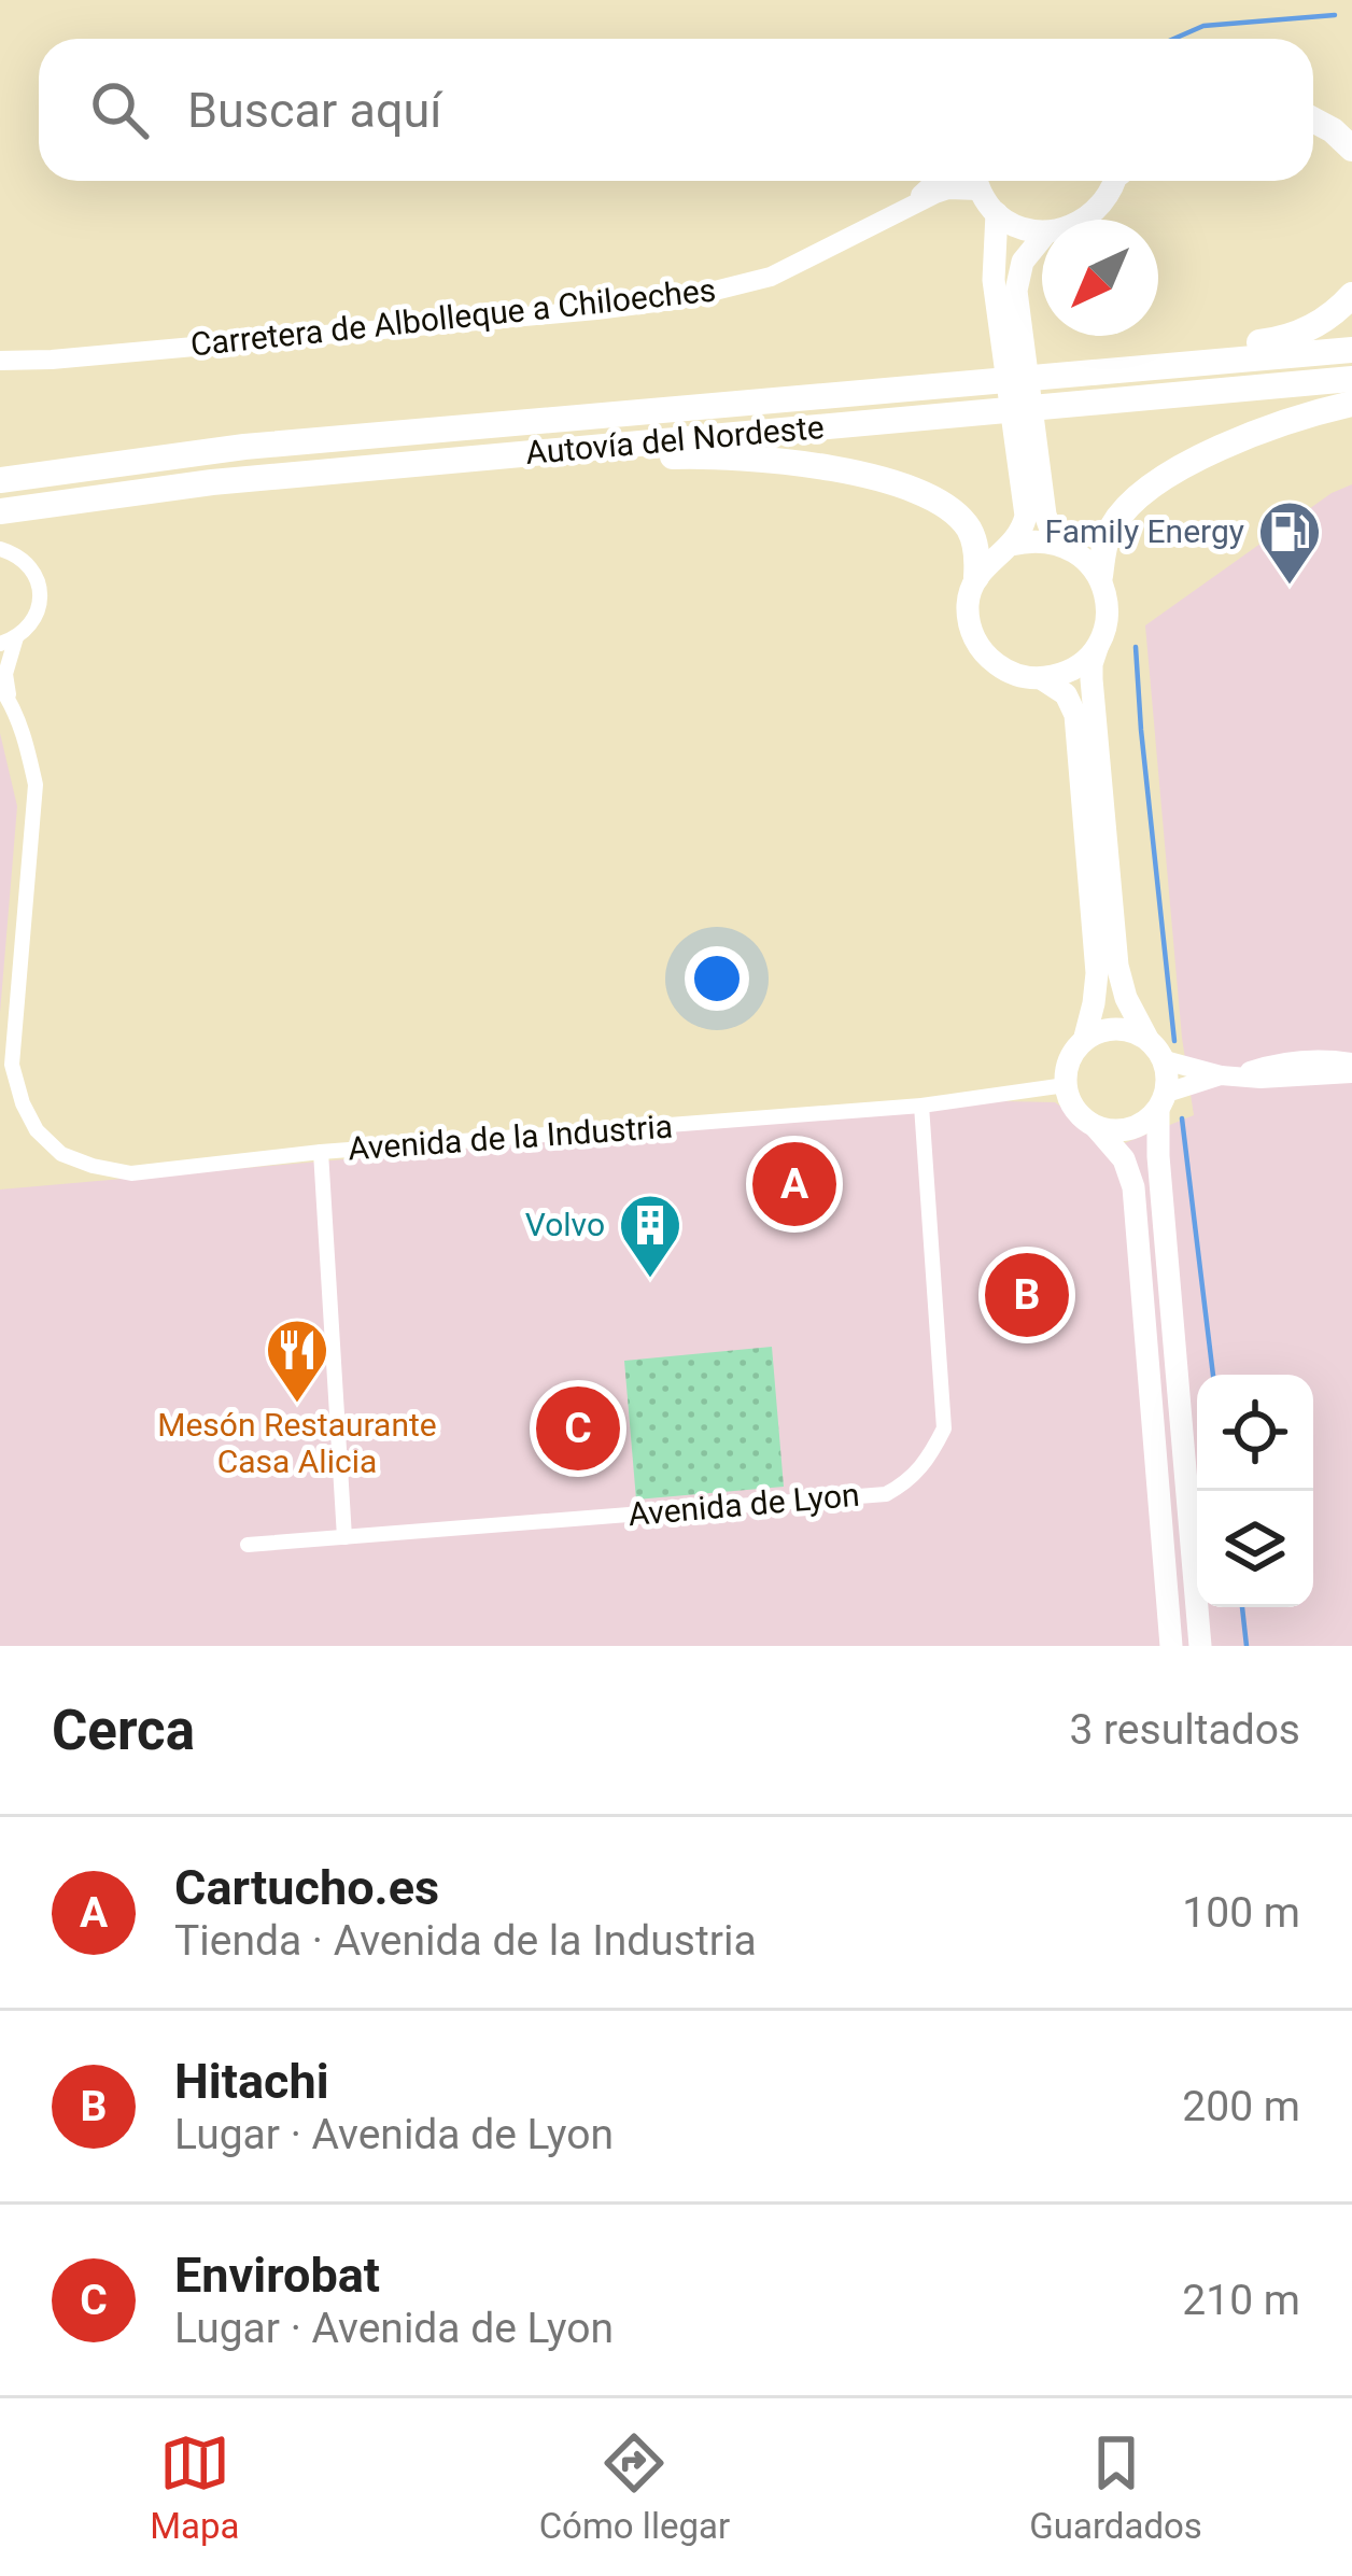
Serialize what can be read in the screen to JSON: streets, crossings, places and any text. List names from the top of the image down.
{
  "streets": {
    "highway": ["Autovía del Nordeste"],
    "street": ["Carretera de Albolleque a Chiloeches", "Avenida de la Industria", "Avenida de Lyon"]
  },
  "crossings": [
    ["Avenida de la Industria", "Avenida de Lyon"]
  ],
  "places": {
    "fuel station": ["Family Energy"],
    "building": ["Volvo"],
    "restaurant": ["Mesón Restaurante Casa Alicia"]
  },
  "north": "bottom left",
  "page": {
    "search": "Buscar aquí",
    "pins": ["A", "B", "C"],
    "heading": ["Cerca", "3 resultados"],
    "list": [
      {
        "mark": "A",
        "name": "Cartucho.es",
        "note": "Tienda · Avenida de la Industria",
        "value": "100 m"
      },
      {
        "mark": "B",
        "name": "Hitachi",
        "note": "Lugar · Avenida de Lyon",
        "value": "200 m"
      },
      {
        "mark": "C",
        "name": "Envirobat",
        "note": "Lugar · Avenida de Lyon",
        "value": "210 m"
      }
    ],
    "nav": ["Mapa", "Cómo llegar", "Guardados"]
  }
}
